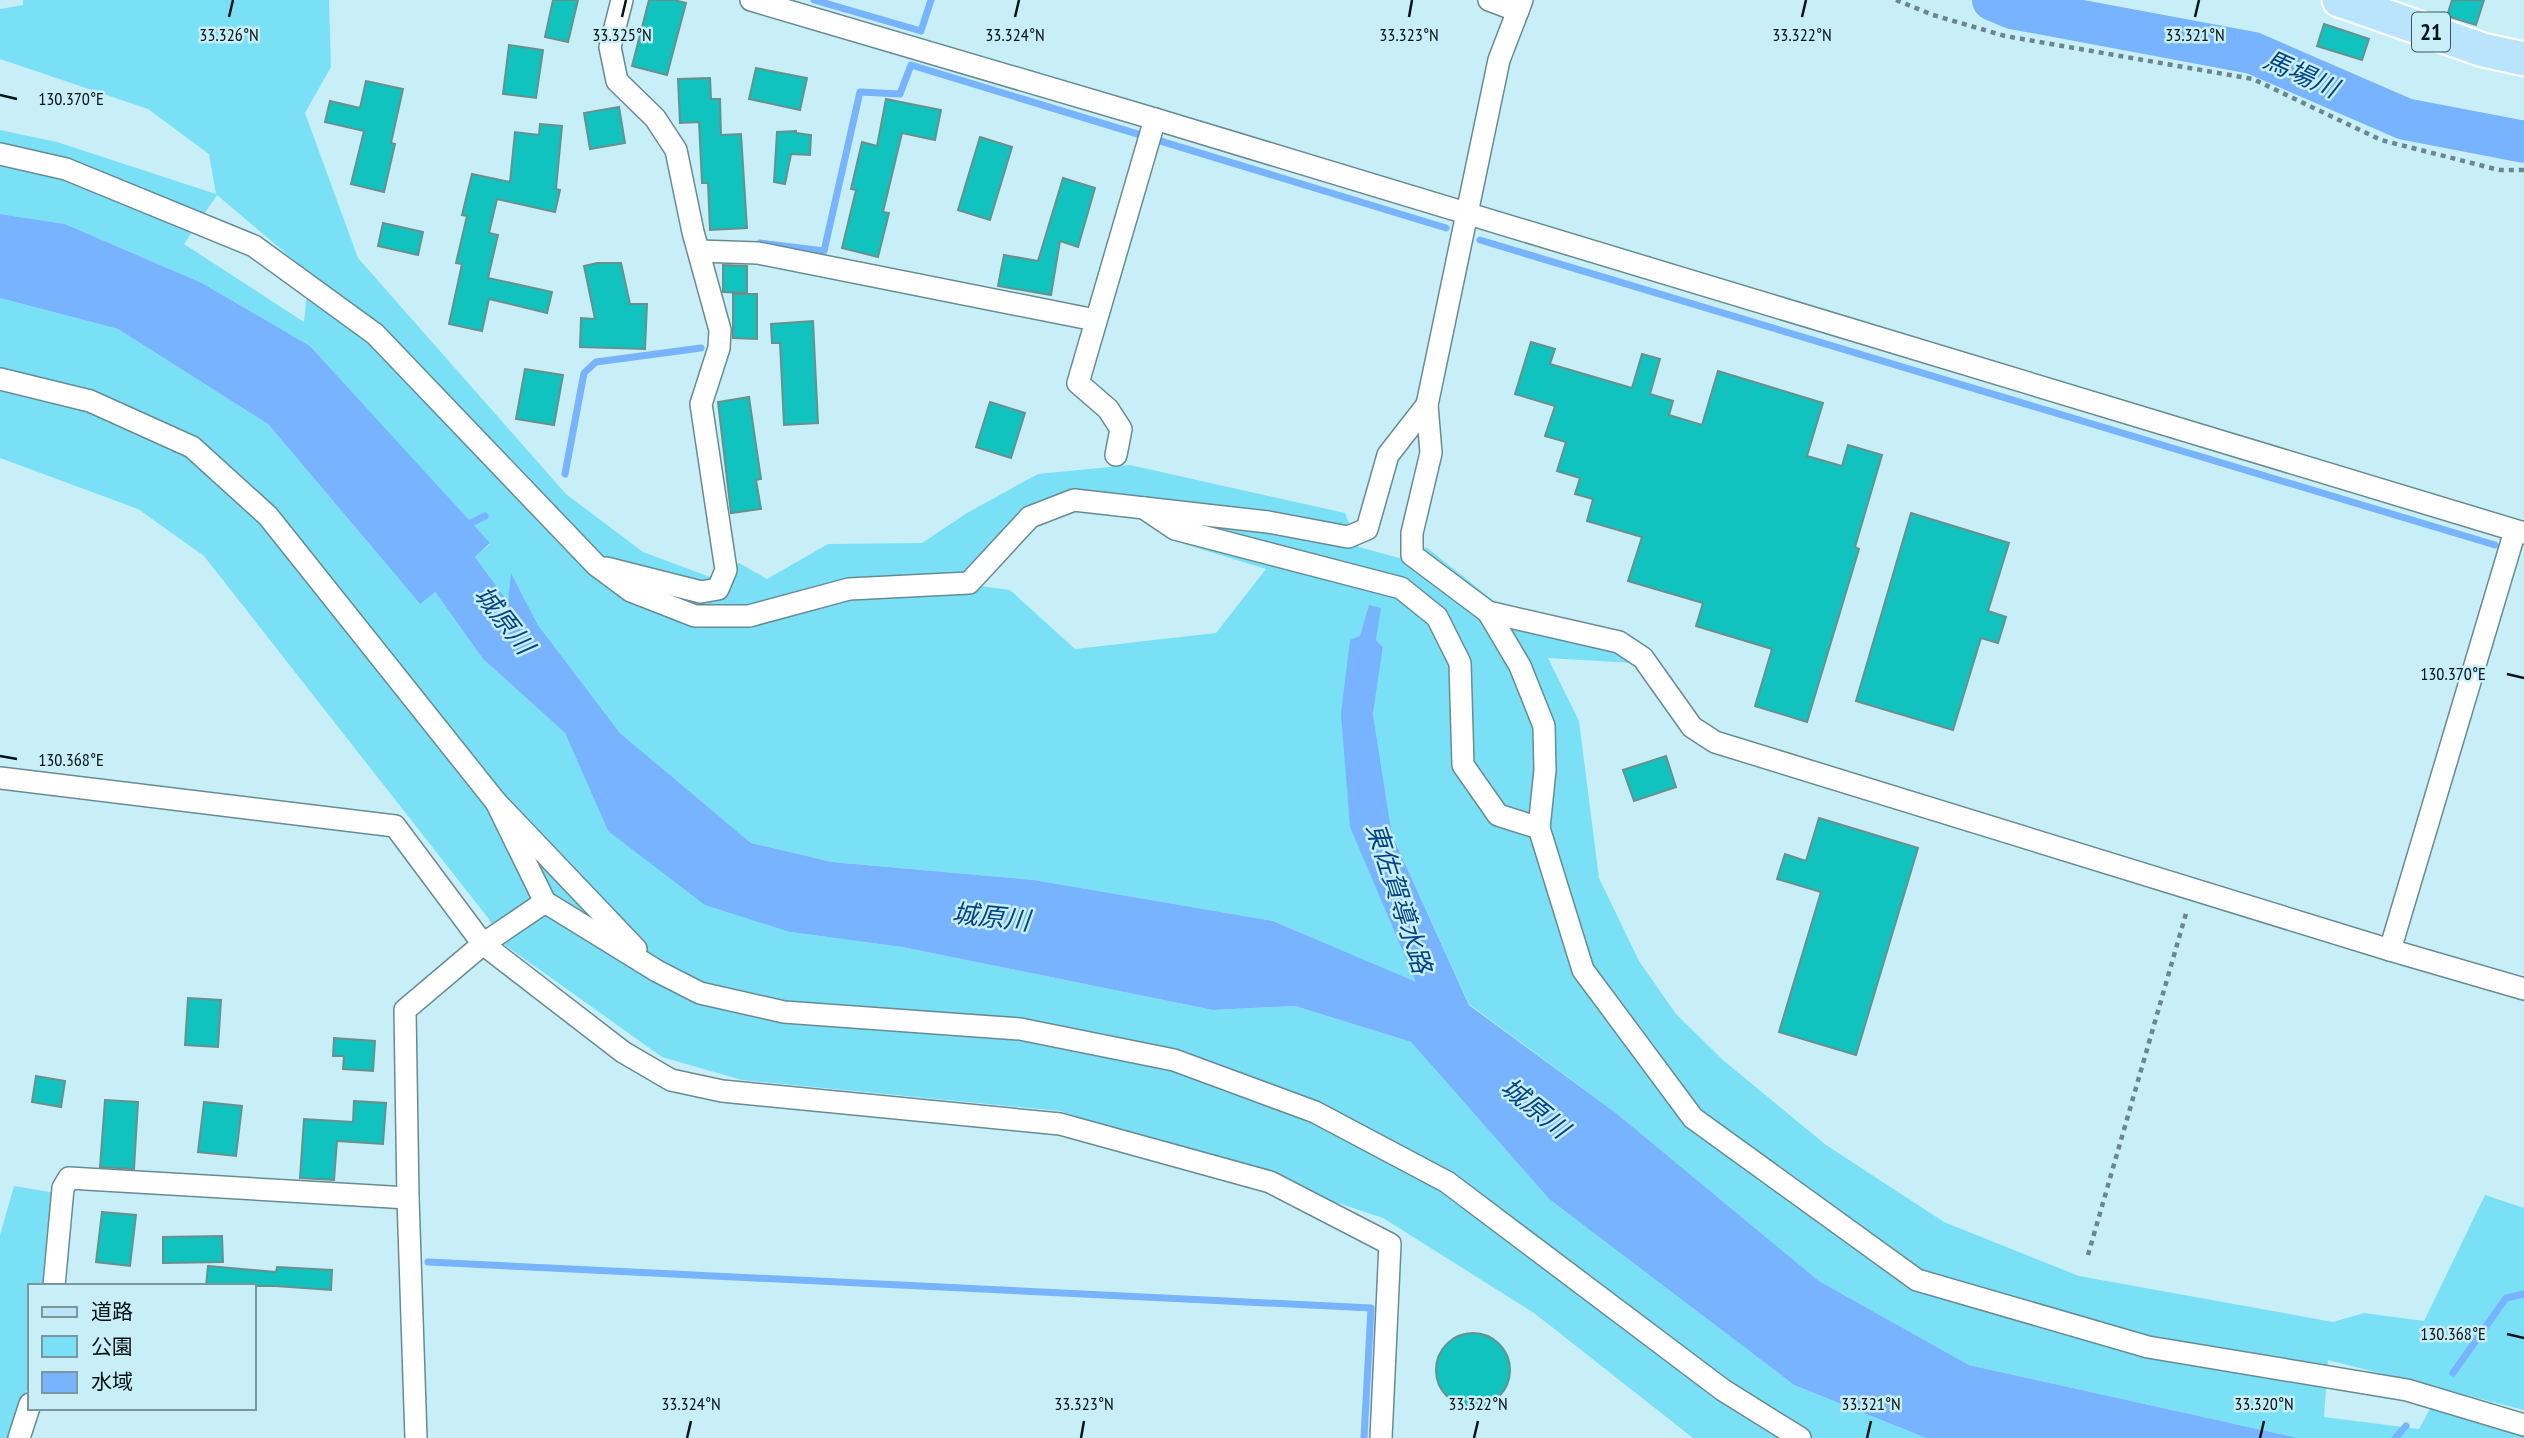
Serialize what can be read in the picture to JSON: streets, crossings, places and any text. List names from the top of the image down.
{
  "streets": {
    "main road": ["21"]
  },
  "water": ["馬場川", "城原川", "東佐賀導水路"],
  "legend": ["道路", "公園", "水域"],
  "coordinates": [
    "33.326°N",
    "33.325°N",
    "33.324°N",
    "33.323°N",
    "33.322°N",
    "33.321°N",
    "130.370°E",
    "130.368°E",
    "33.320°N"
  ]
}
